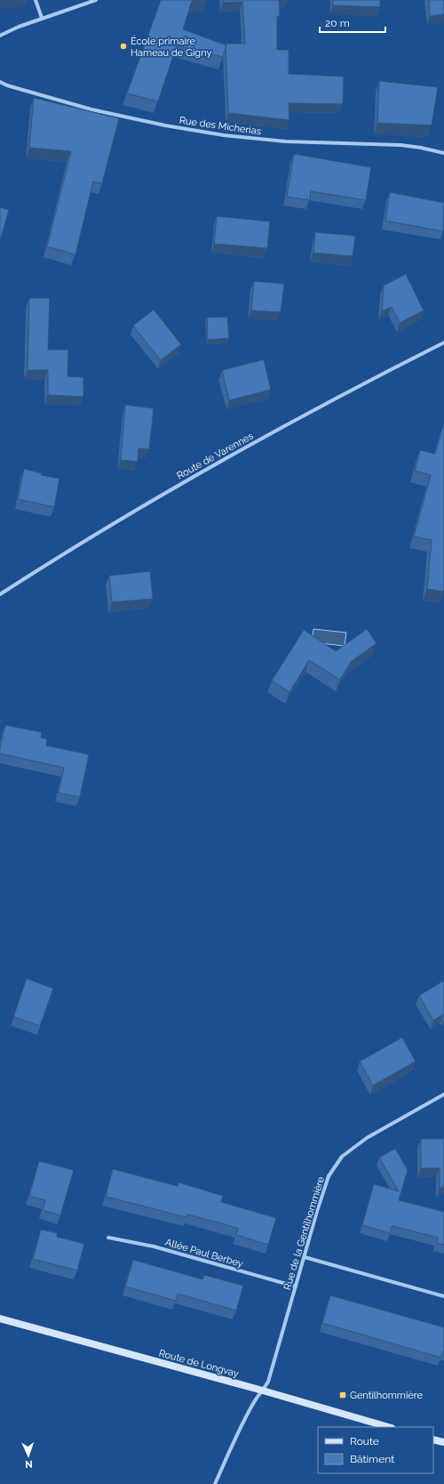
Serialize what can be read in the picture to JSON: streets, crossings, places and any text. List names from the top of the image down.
{
  "streets": {
    "street": [
      "Rue des Micherias",
      "Route de Varennes",
      "Rue de la Gentilhommière",
      "Allée Paul Berbey",
      "Route de Longvay"
    ]
  },
  "crossings": [
    ["Rue de la Gentilhommière", "Allée Paul Berbey"],
    ["Rue de la Gentilhommière", "Route de Longvay"]
  ],
  "places": {
    "other": ["École primaire Hameau de Gigny"],
    "transit": ["Gentilhommière"]
  },
  "legend": ["Route", "Bâtiment"],
  "scale_bar": "20 m",
  "north": "bottom"
}
